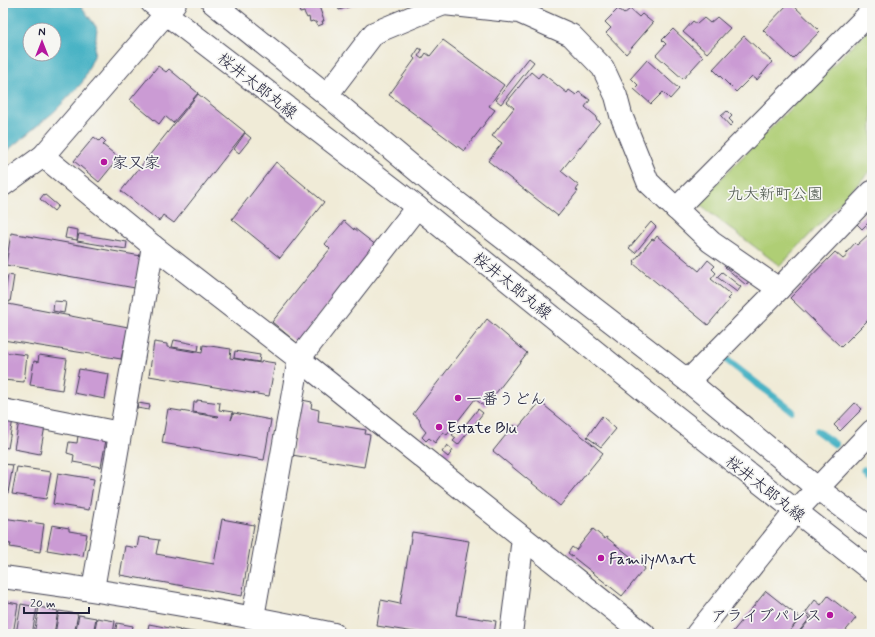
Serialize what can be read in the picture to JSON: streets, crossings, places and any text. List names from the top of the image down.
{
  "streets": {
    "street": ["桜井太郎丸線"]
  },
  "parks": ["九大新町公園"],
  "places": [
    "家又家",
    "一番うどん",
    "Estate Blu",
    "FamilyMart",
    "アライブパレス"
  ],
  "scale_bar": "20 m",
  "north": "top"
}
